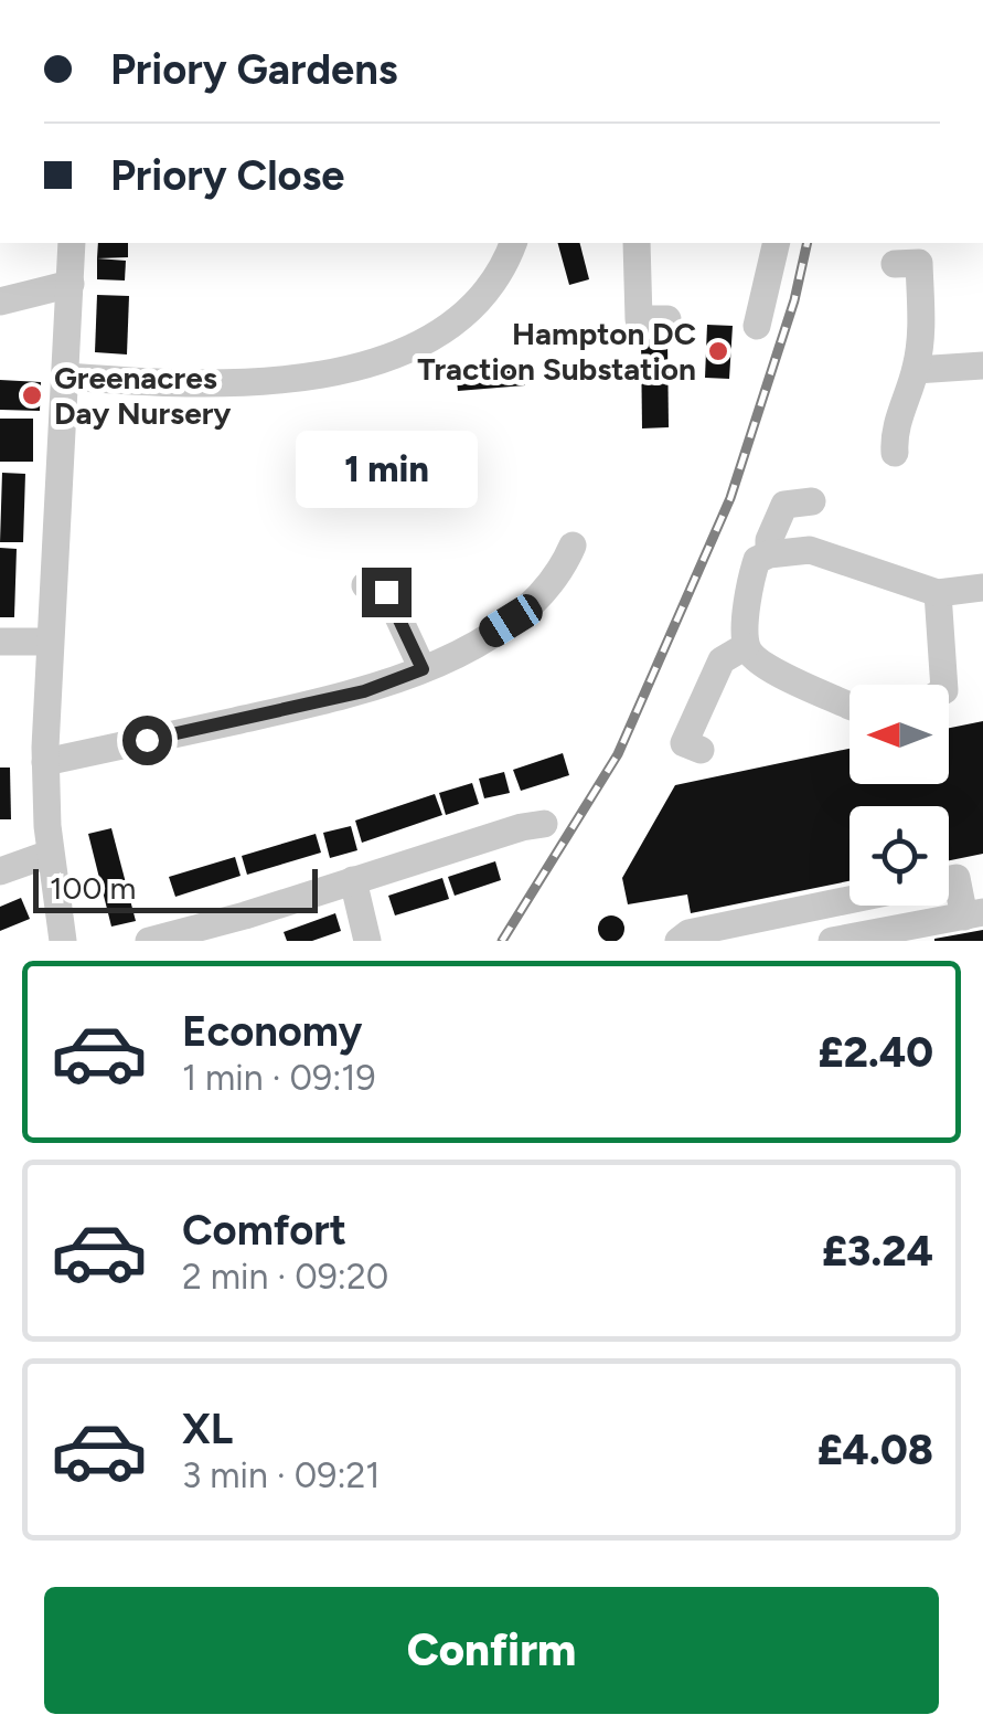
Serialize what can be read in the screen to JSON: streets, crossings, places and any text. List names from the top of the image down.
{
  "places": ["Hampton DC Traction Substation", "Greenacres Day Nursery"],
  "scale_bar": "100 m",
  "north": "left",
  "page": {
    "banner": ["Priory Gardens", "Priory Close"],
    "bubble": "1 min",
    "scale": "100 m",
    "list": [
      {
        "name": "Economy",
        "note": "1 min · 09:19",
        "value": "£2.40"
      },
      {
        "name": "Comfort",
        "note": "2 min · 09:20",
        "value": "£3.24"
      },
      {
        "name": "XL",
        "note": "3 min · 09:21",
        "value": "£4.08"
      }
    ],
    "buttons": "Confirm"
  }
}
